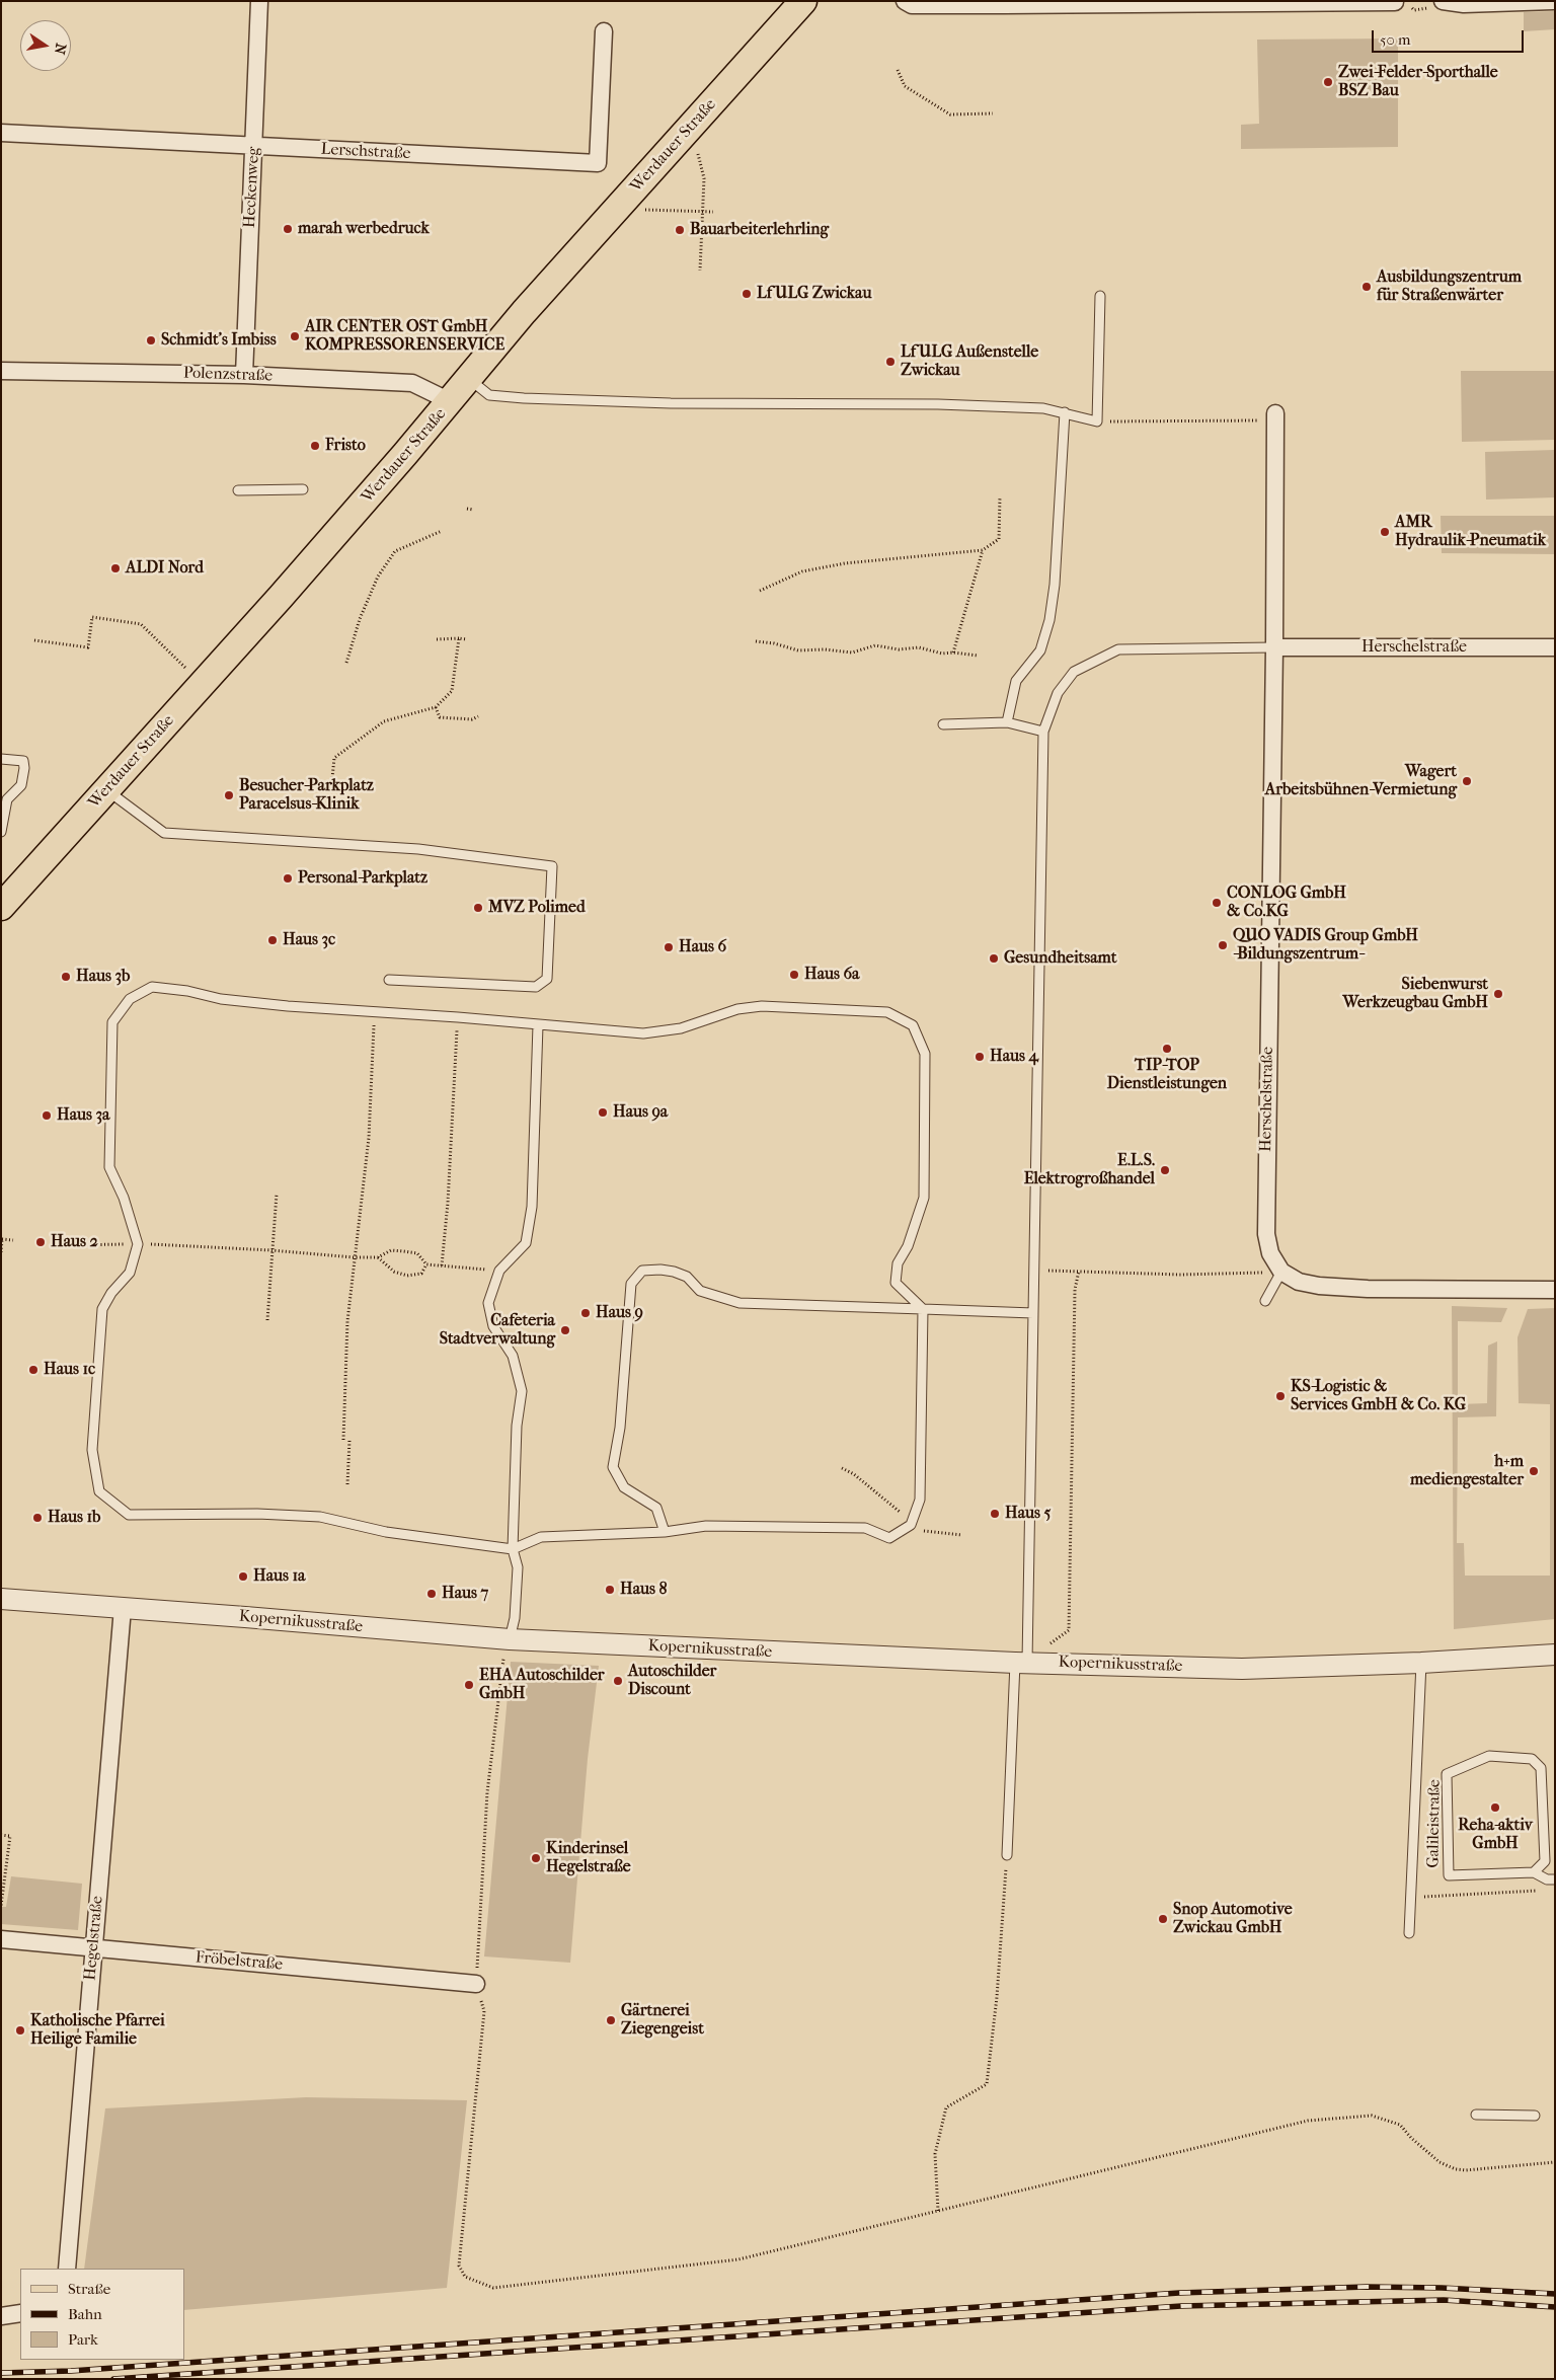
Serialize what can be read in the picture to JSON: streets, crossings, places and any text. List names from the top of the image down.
{
  "streets": {
    "main road": ["Werdauer Straße"],
    "street": [
      "Lerschstraße",
      "Heckenweg",
      "Polenzstraße",
      "Herschelstraße",
      "Kopernikusstraße",
      "Hegelstraße",
      "Fröbelstraße"
    ],
    "lane": ["Galileistraße"]
  },
  "crossings": [
    ["Werdauer Straße", "Polenzstraße"],
    ["Lerschstraße", "Heckenweg"],
    ["Heckenweg", "Polenzstraße"],
    ["Kopernikusstraße", "Hegelstraße"],
    ["Hegelstraße", "Fröbelstraße"]
  ],
  "places": [
    "Zwei-Felder-Sporthalle BSZ Bau",
    "marah werbedruck",
    "Bauarbeiterlehrling",
    "Ausbildungszentrum für Straßenwärter",
    "LfULG Zwickau",
    "AIR CENTER OST GmbH KOMPRESSORENSERVICE",
    "Schmidt's Imbiss",
    "LfULG Außenstelle Zwickau",
    "Fristo",
    "AMR Hydraulik-Pneumatik",
    "ALDI Nord",
    "Wagert Arbeitsbühnen-Vermietung",
    "Besucher-Parkplatz Paracelsus-Klinik",
    "Personal-Parkplatz",
    "CONLOG GmbH & Co.KG",
    "MVZ Polimed",
    "Haus 3c",
    "QUO VADIS Group GmbH -Bildungszentrum-",
    "Haus 6",
    "Gesundheitsamt",
    "Haus 6a",
    "Haus 3b",
    "Siebenwurst Werkzeugbau GmbH",
    "TIP-TOP Dienstleistungen",
    "Haus 4",
    "Haus 9a",
    "Haus 3a",
    "E.L.S. Elektrogroßhandel",
    "Haus 2",
    "Haus 9",
    "Cafeteria Stadtverwaltung",
    "Haus 1c",
    "KS-Logistic & Services GmbH & Co. KG",
    "h+m mediengestalter",
    "Haus 5",
    "Haus 1b",
    "Haus 1a",
    "Haus 8",
    "Haus 7",
    "Autoschilder Discount",
    "EHA Autoschilder GmbH",
    "Reha-aktiv GmbH",
    "Kinderinsel Hegelstraße",
    "Snop Automotive Zwickau GmbH",
    "Gärtnerei Ziegengeist",
    "Katholische Pfarrei Heilige Familie"
  ],
  "legend": ["Straße", "Bahn", "Park"],
  "scale_bar": "50 m",
  "north": "right"
}
